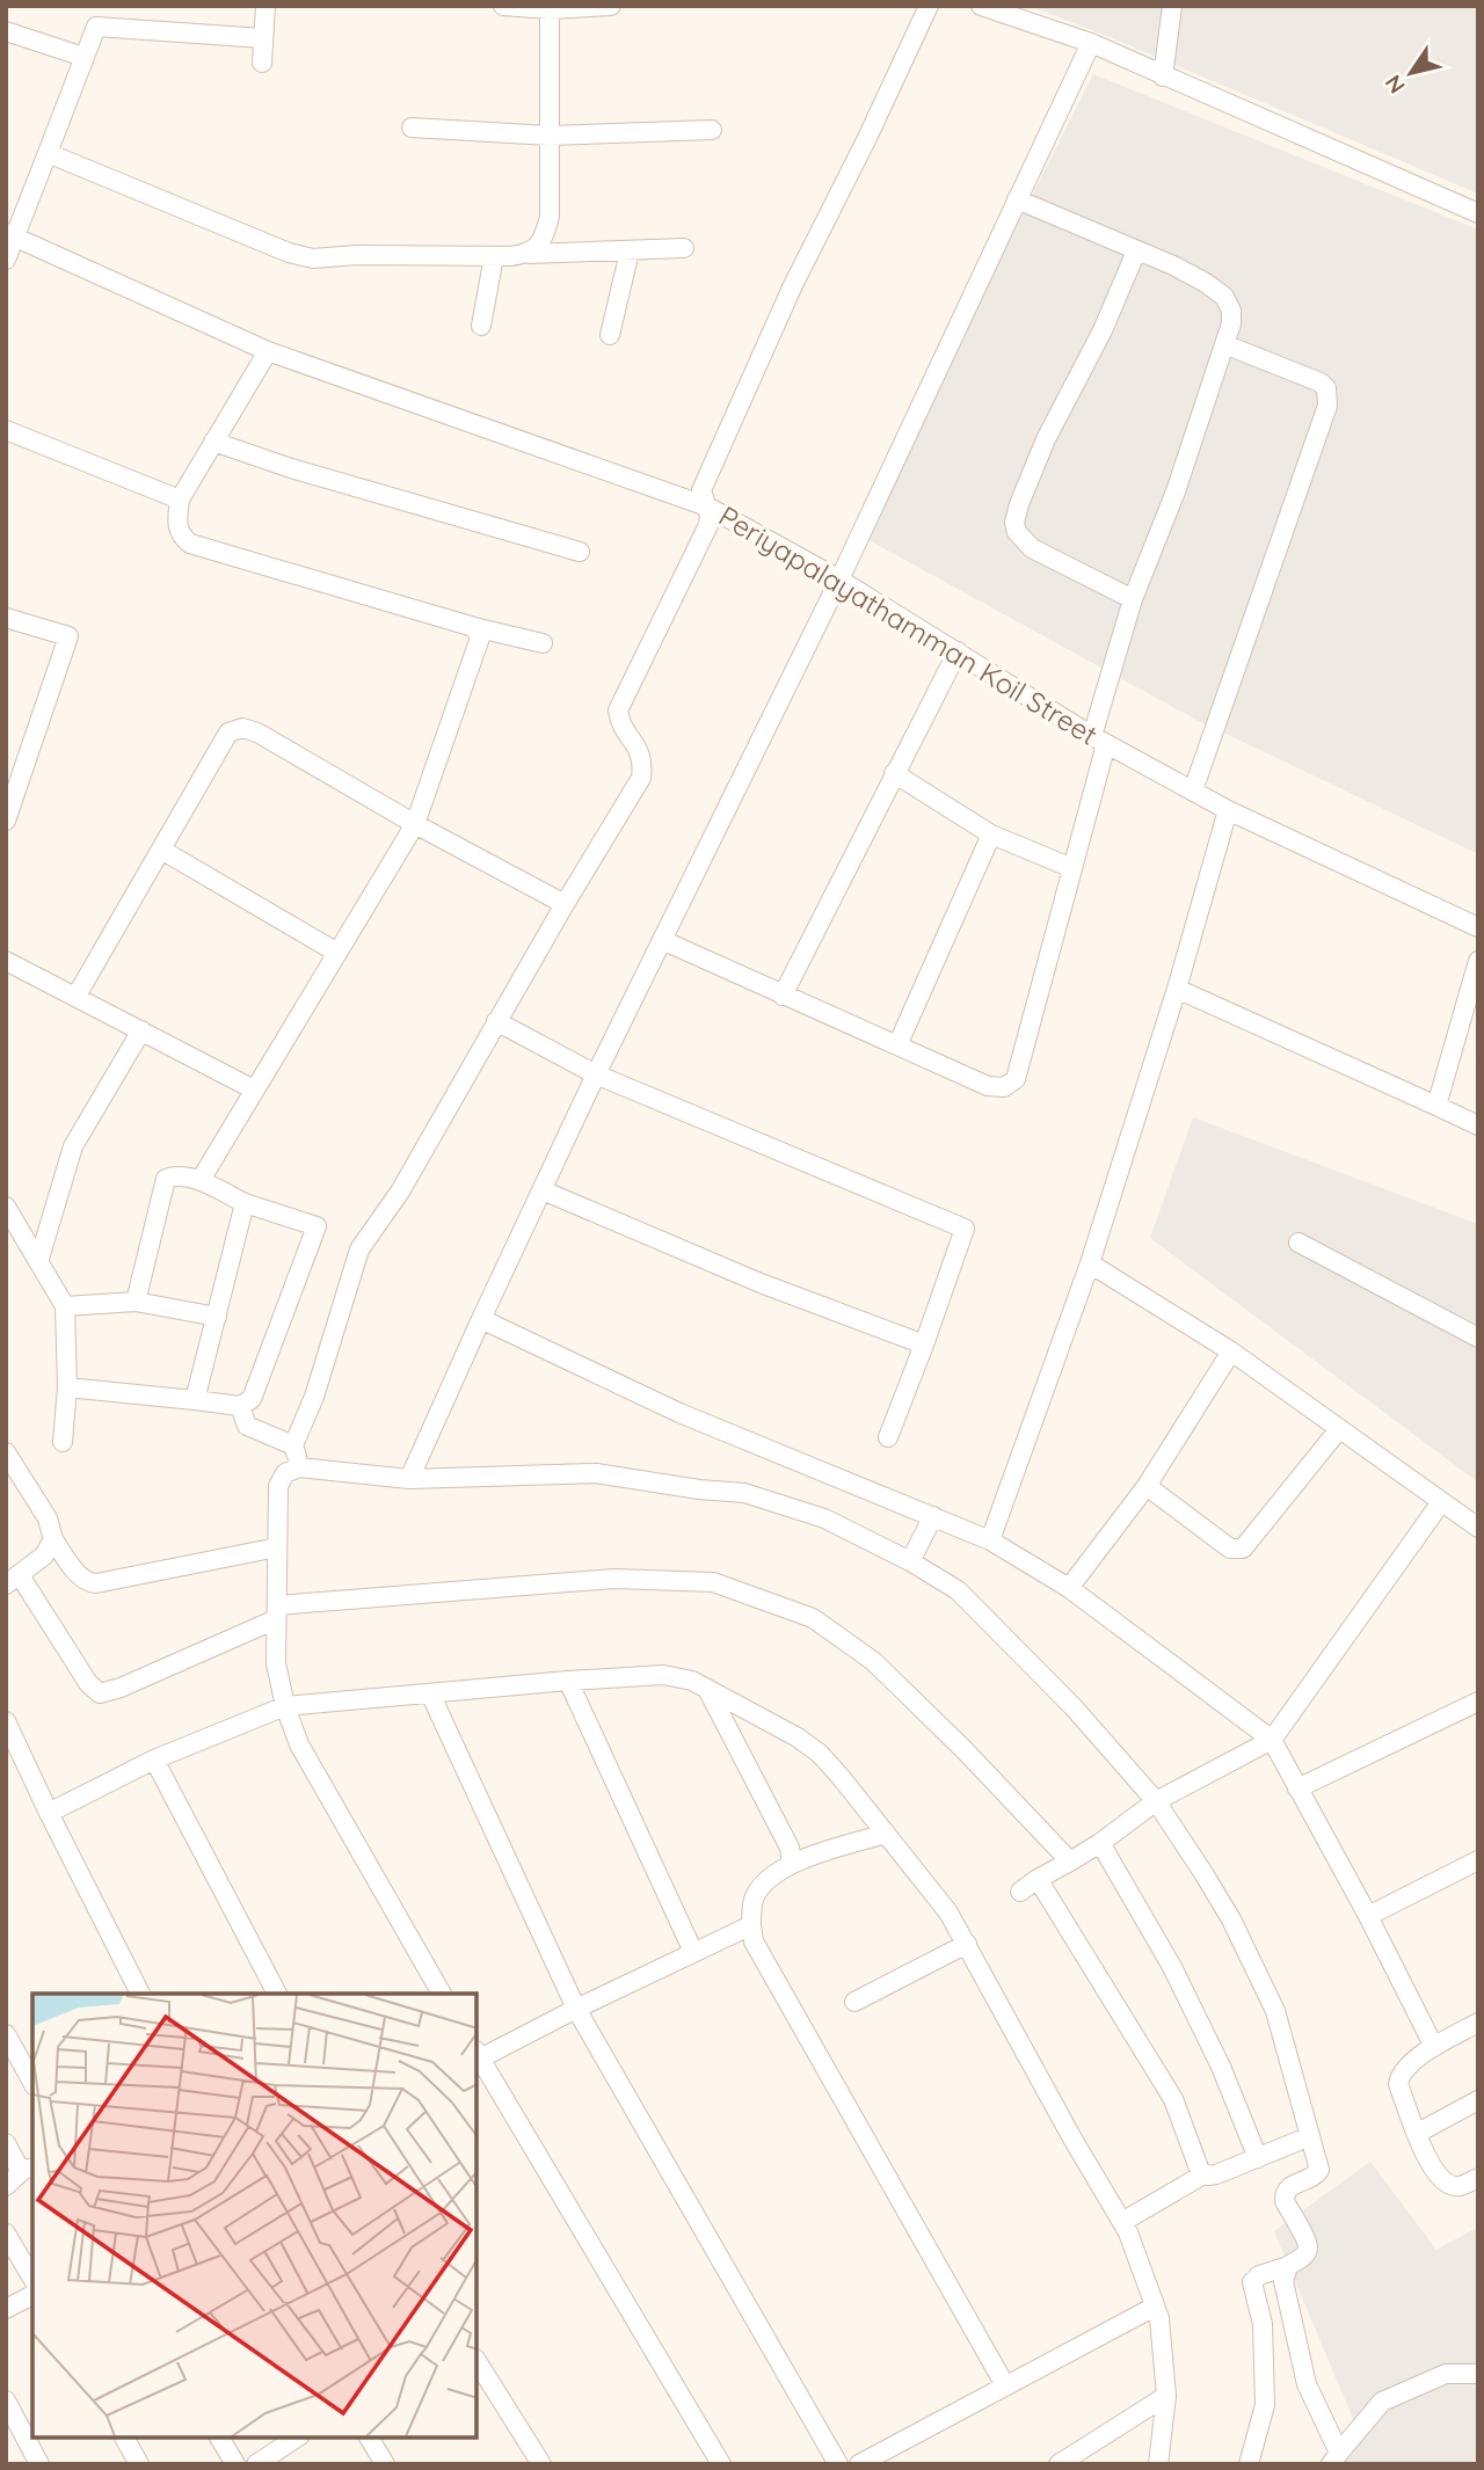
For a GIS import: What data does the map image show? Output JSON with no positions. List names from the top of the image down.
{
  "streets": {
    "street": ["Periyapalayathamman Koil Street"]
  },
  "north": "bottom left"
}
